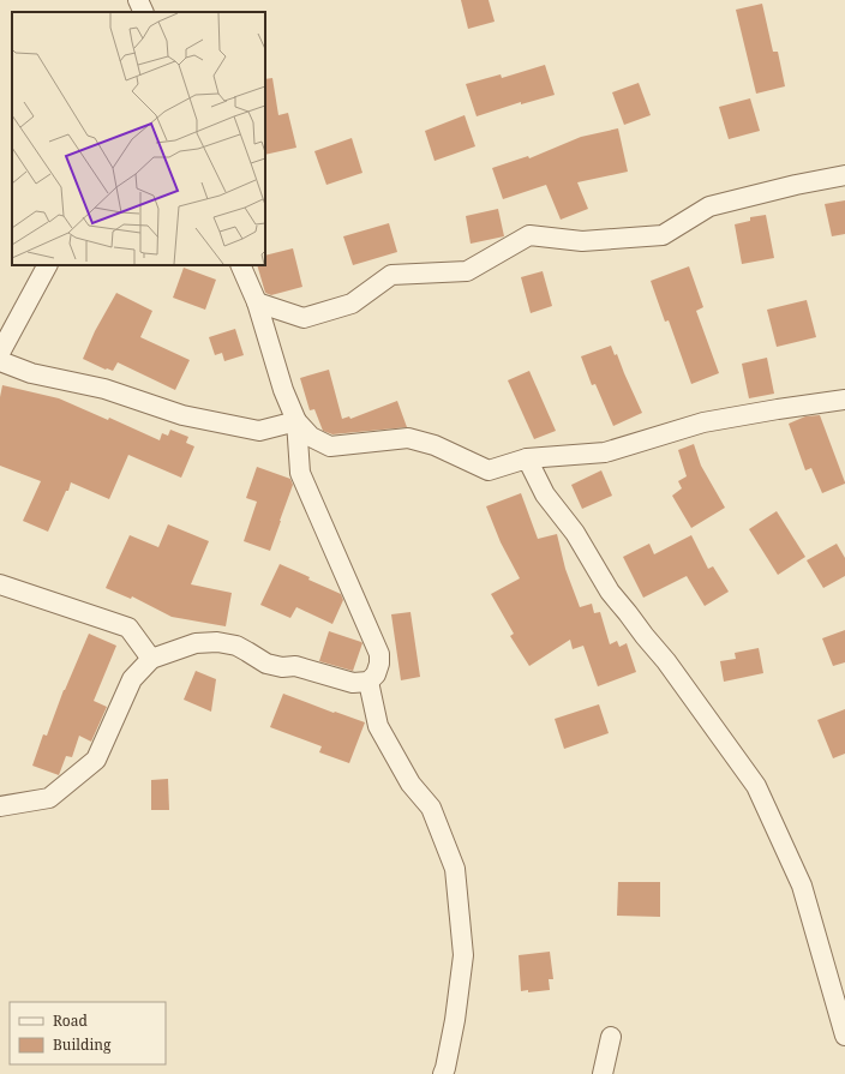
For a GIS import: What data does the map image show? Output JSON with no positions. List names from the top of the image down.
{
  "legend": ["Road", "Building"]
}
